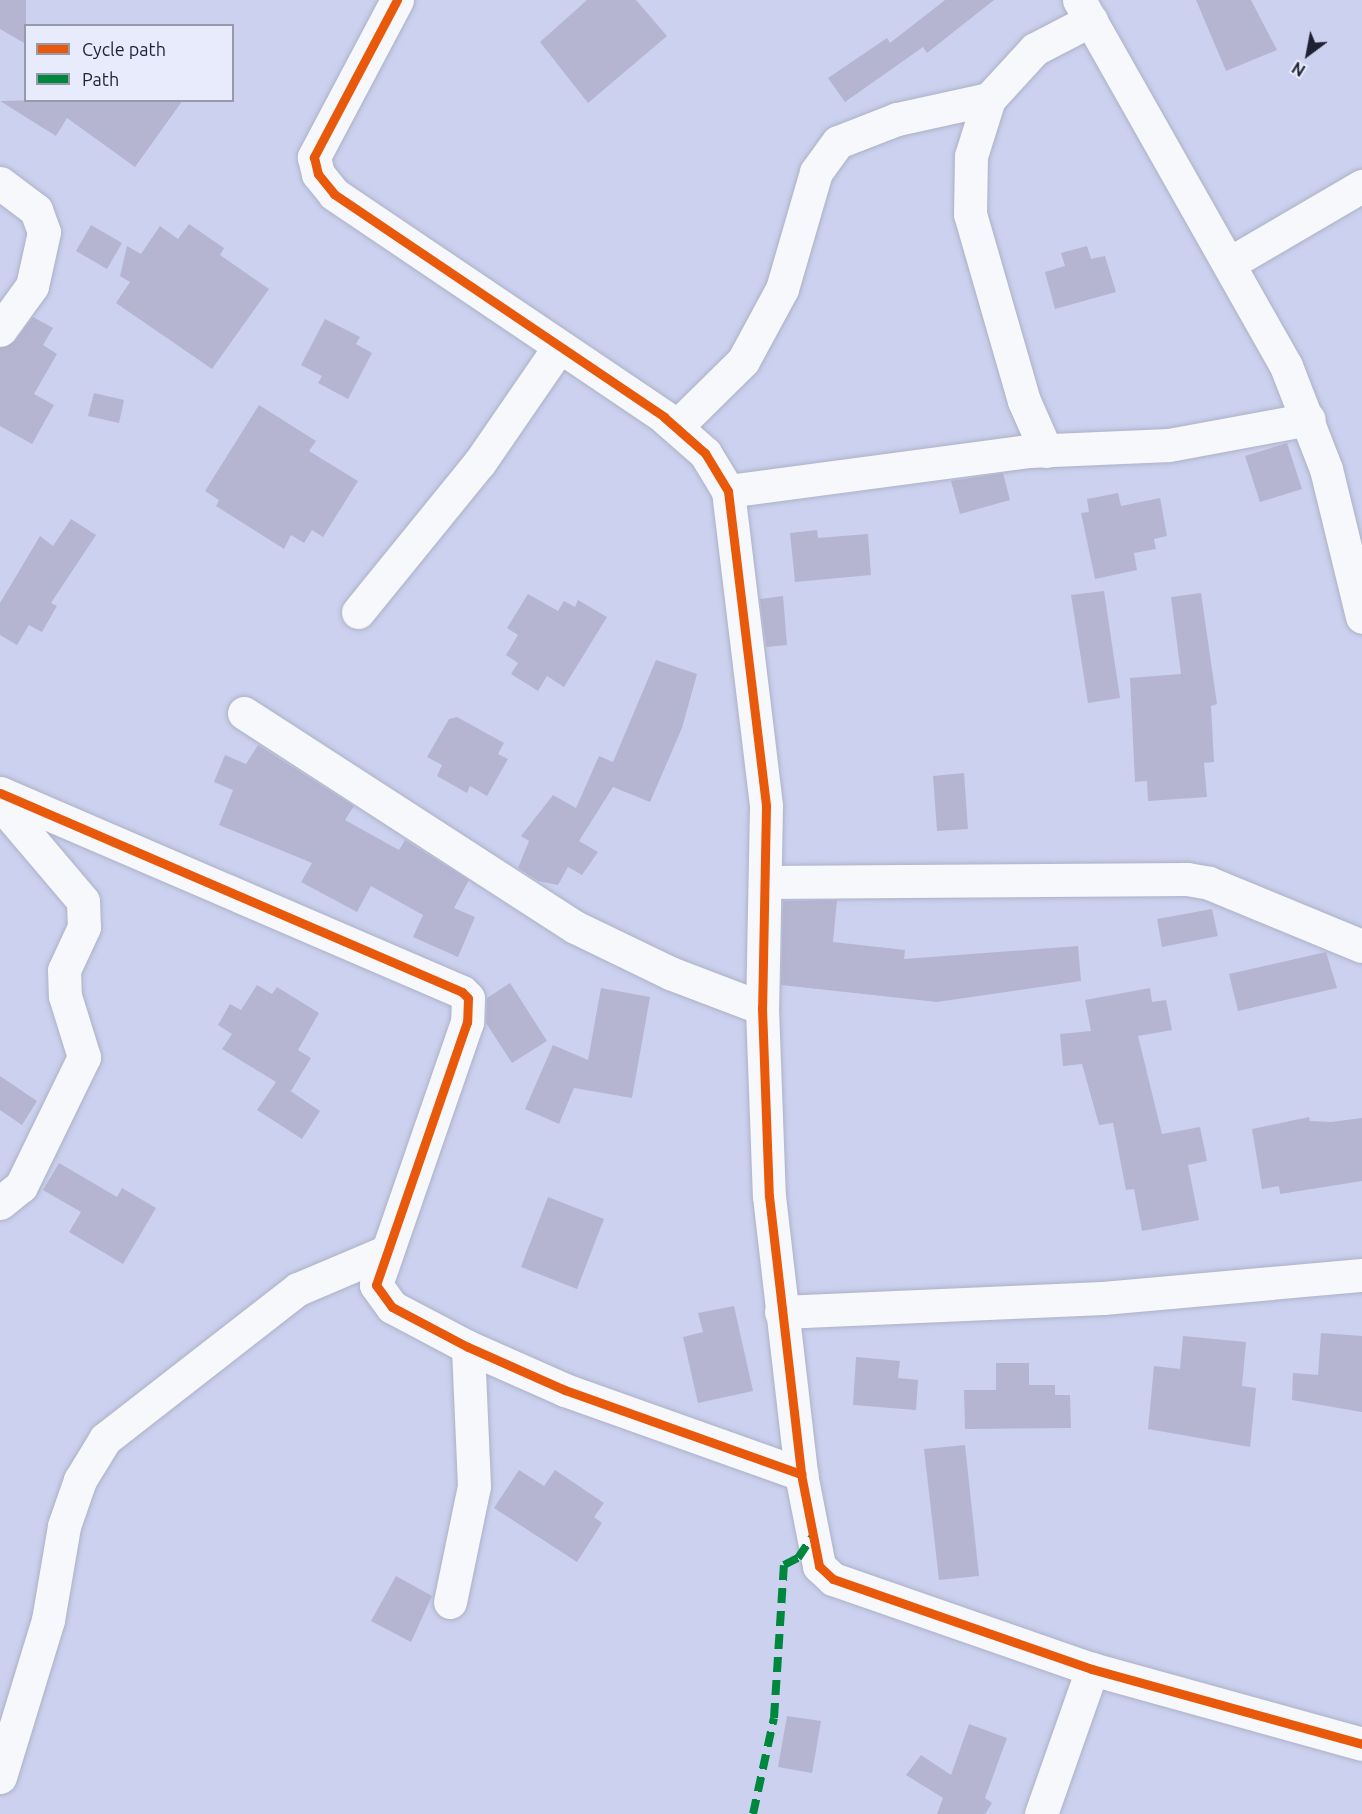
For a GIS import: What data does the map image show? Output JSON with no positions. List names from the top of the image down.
{
  "legend": ["Cycle path", "Path"],
  "north": "bottom left"
}
